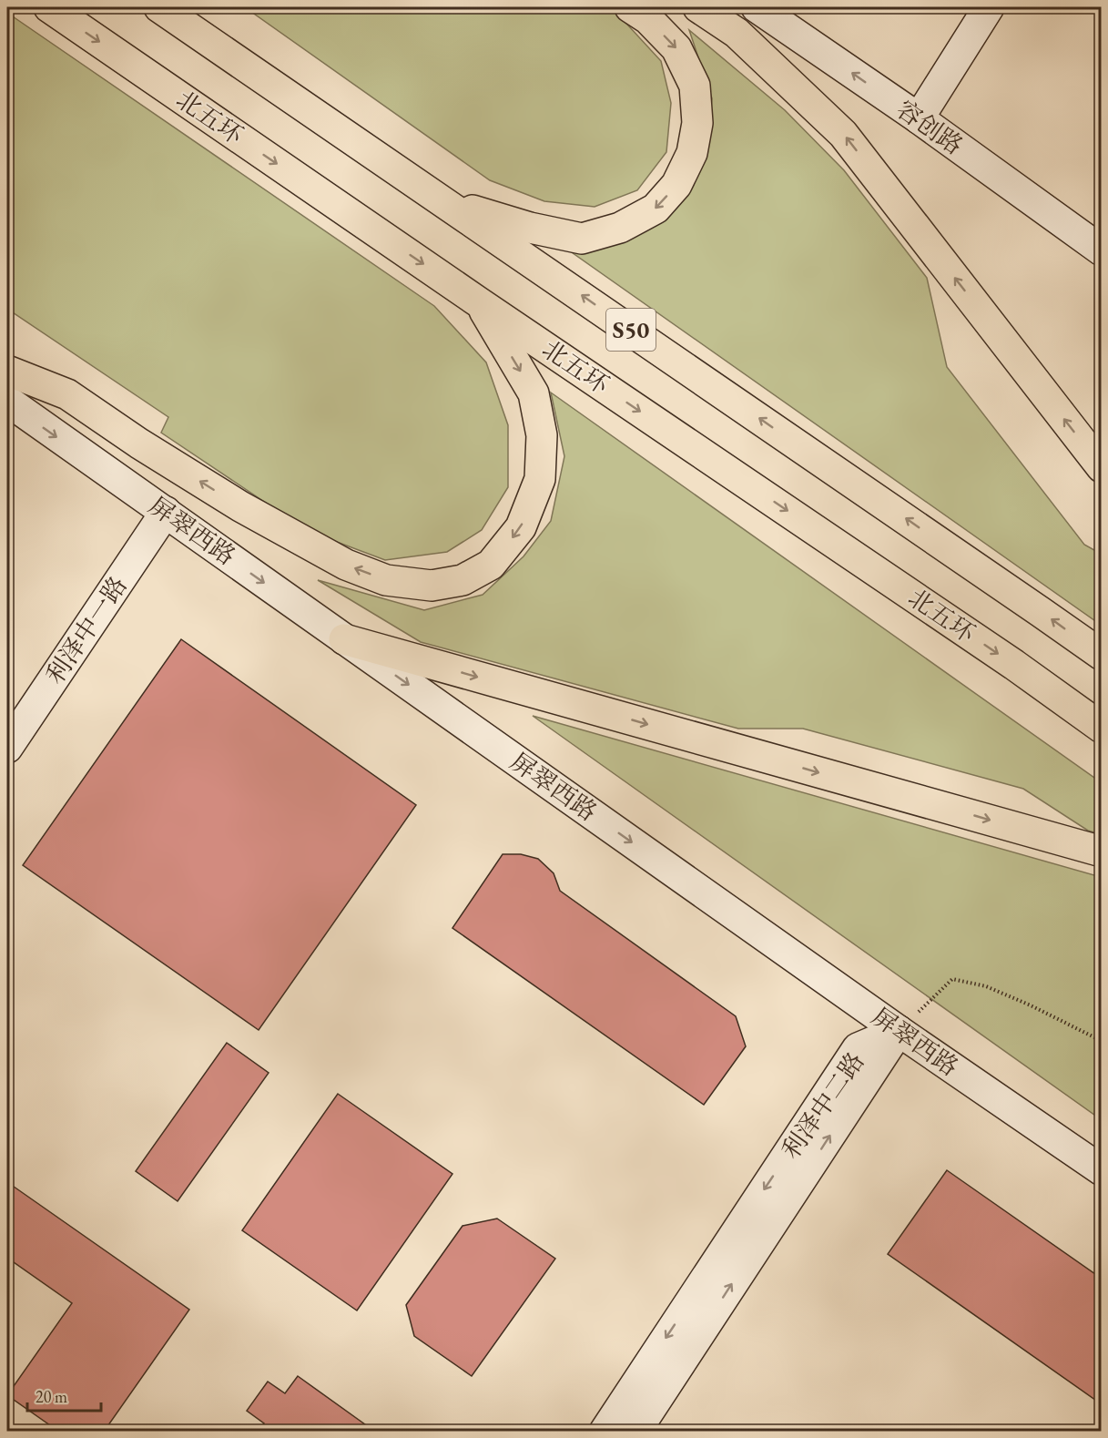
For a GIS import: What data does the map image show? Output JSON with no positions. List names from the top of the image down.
{
  "streets": {
    "highway": ["北五环", "S50"],
    "street": [
      "容创路",
      "屏翠西路",
      "利泽中一路",
      "利泽中二路"
    ]
  },
  "crossings": [
    ["屏翠西路", "利泽中一路"],
    ["屏翠西路", "利泽中二路"]
  ],
  "one_way": ["容创路", "屏翠西路"],
  "scale_bar": "20 m"
}
